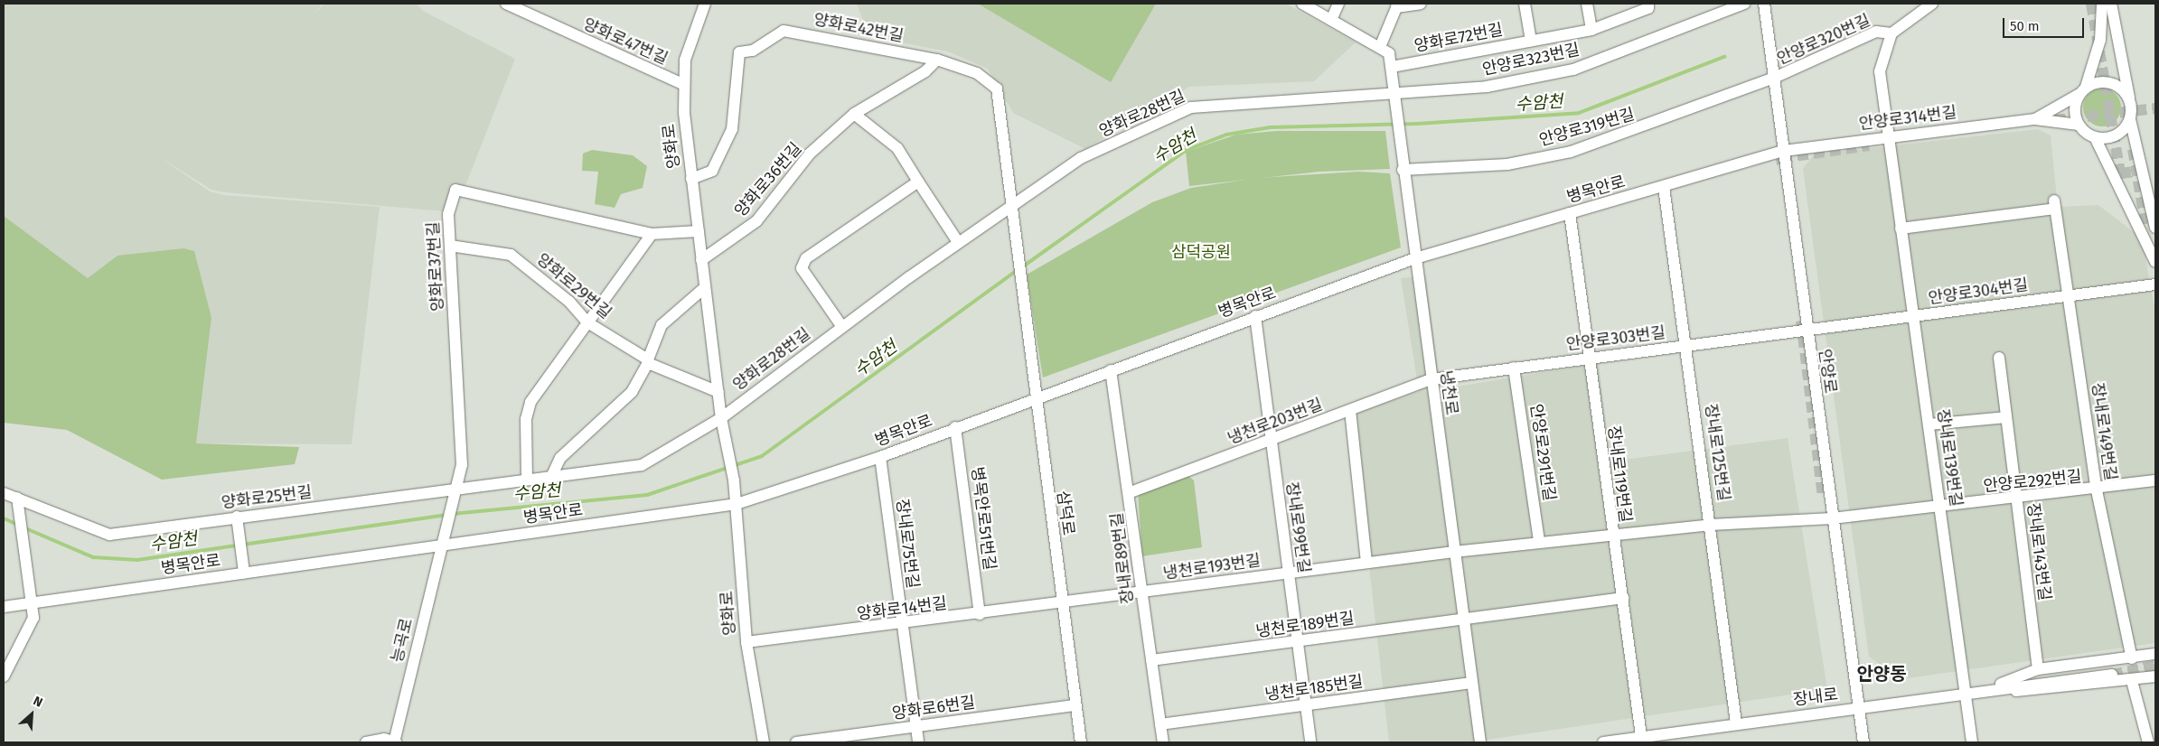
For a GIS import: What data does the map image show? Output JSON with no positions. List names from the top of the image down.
{
  "streets": {
    "street": [
      "양화로42번길",
      "양화로72번길",
      "안양로320번길",
      "양화로47번길",
      "안양로323번길",
      "양화로28번길",
      "안양로314번길",
      "안양로319번길",
      "양화로",
      "양화로36번길",
      "병목안로",
      "양화로37번길",
      "양화로29번길",
      "안양로304번길",
      "안양로303번길",
      "안양로",
      "냉천로",
      "냉천로203번길",
      "장내로149번길",
      "안양로291번길",
      "장내로125번길",
      "장내로139번길",
      "장내로119번길",
      "안양로292번길",
      "양화로25번길",
      "삼덕로",
      "병목안로51번길",
      "장내로99번길",
      "장내로75번길",
      "장내로143번길",
      "장내로89번길",
      "냉천로193번길",
      "양화로14번길",
      "냉천로189번길",
      "능곡로",
      "냉천로185번길",
      "장내로",
      "양화로6번길"
    ]
  },
  "crossings": [
    ["양화로42번길", "양화로28번길"],
    ["양화로42번길", "양화로"],
    ["양화로42번길", "양화로36번길"],
    ["양화로42번길", "삼덕로"],
    ["안양로320번길", "안양로319번길"],
    ["안양로320번길", "안양로"],
    ["안양로320번길", "장내로139번길"],
    ["양화로47번길", "양화로"],
    ["안양로323번길", "양화로28번길"],
    ["양화로28번길", "양화로"],
    ["양화로28번길", "양화로25번길"],
    ["양화로28번길", "삼덕로"],
    ["안양로314번길", "병목안로"],
    ["안양로314번길", "안양로"],
    ["안양로314번길", "장내로139번길"],
    ["안양로319번길", "안양로"],
    ["안양로319번길", "냉천로"],
    ["양화로", "양화로36번길"],
    ["양화로", "병목안로"],
    ["양화로", "양화로37번길"],
    ["양화로", "양화로29번길"],
    ["양화로", "양화로25번길"],
    ["양화로", "양화로14번길"],
    ["병목안로", "안양로"],
    ["병목안로", "냉천로"],
    ["병목안로", "장내로125번길"],
    ["병목안로", "장내로119번길"],
    ["병목안로", "삼덕로"],
    ["병목안로", "병목안로51번길"],
    ["병목안로", "장내로99번길"],
    ["병목안로", "장내로75번길"],
    ["병목안로", "장내로89번길"],
    ["병목안로", "능곡로"],
    ["양화로37번길", "양화로29번길"],
    ["양화로37번길", "양화로25번길"],
    ["양화로37번길", "능곡로"],
    ["안양로304번길", "안양로303번길"],
    ["안양로304번길", "안양로"],
    ["안양로304번길", "장내로149번길"],
    ["안양로304번길", "장내로139번길"],
    ["안양로303번길", "안양로"],
    ["안양로303번길", "냉천로"],
    ["안양로303번길", "냉천로203번길"],
    ["안양로303번길", "안양로291번길"],
    ["안양로303번길", "장내로125번길"],
    ["안양로303번길", "장내로119번길"],
    ["안양로", "안양로292번길"],
    ["안양로", "장내로"],
    ["냉천로", "냉천로203번길"],
    ["냉천로", "냉천로193번길"],
    ["냉천로", "냉천로189번길"],
    ["냉천로", "냉천로185번길"],
    ["냉천로203번길", "장내로99번길"],
    ["냉천로203번길", "장내로89번길"],
    ["장내로149번길", "장내로139번길"],
    ["장내로149번길", "안양로292번길"],
    ["장내로125번길", "장내로"],
    ["장내로139번길", "안양로292번길"],
    ["장내로139번길", "장내로"],
    ["장내로119번길", "장내로"],
    ["안양로292번길", "장내로143번길"],
    ["삼덕로", "냉천로193번길"],
    ["삼덕로", "양화로14번길"],
    ["삼덕로", "양화로6번길"],
    ["병목안로51번길", "양화로14번길"],
    ["장내로99번길", "냉천로193번길"],
    ["장내로99번길", "냉천로189번길"],
    ["장내로99번길", "냉천로185번길"],
    ["장내로75번길", "양화로14번길"],
    ["장내로75번길", "양화로6번길"],
    ["장내로89번길", "냉천로193번길"],
    ["장내로89번길", "냉천로189번길"],
    ["장내로89번길", "냉천로185번길"],
    ["냉천로193번길", "양화로14번길"]
  ],
  "districts": ["안양동"],
  "water": ["수암천"],
  "parks": ["삼덕공원"],
  "scale_bar": "50 m",
  "north": "top right"
}
